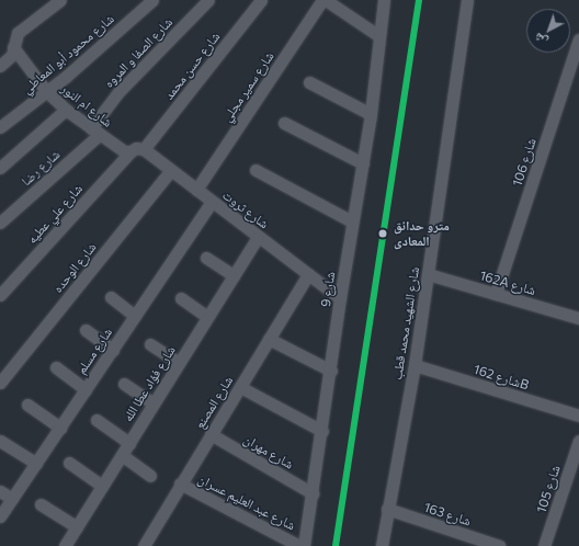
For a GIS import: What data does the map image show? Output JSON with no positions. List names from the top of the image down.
{
  "streets": {
    "street": [
      "شارع الصفا و المروه",
      "شارع محمود أبو المعاطي",
      "شارع حسن محمد",
      "شارع سمير مجلي",
      "شارع ام النور",
      "شارع 106",
      "شارع رضا",
      "شارع ثروت",
      "شارع علي عطيه",
      "شارع الوحده",
      "162A شارع",
      "شارع 9",
      "شارع الشهيد محمد قطب",
      "شارع مسلم",
      "شارع 162B",
      "شارع فؤاد عطا الله",
      "شارع المصنع",
      "شارع مهران",
      "شارع 105",
      "شارع عبد العليم عسران",
      "شارع 163"
    ]
  },
  "crossings": [
    ["شارع الصفا و المروه", "شارع ام النور"],
    ["شارع الصفا و المروه", "شارع رضا"],
    ["شارع محمود أبو المعاطي", "شارع ام النور"],
    ["شارع حسن محمد", "شارع ام النور"],
    ["شارع حسن محمد", "شارع ثروت"],
    ["شارع حسن محمد", "شارع علي عطيه"],
    ["شارع سمير مجلي", "شارع ثروت"],
    ["شارع ام النور", "شارع رضا"],
    ["شارع ام النور", "شارع ثروت"],
    ["شارع ام النور", "شارع علي عطيه"],
    ["شارع 106", "162A شارع"],
    ["شارع ثروت", "شارع علي عطيه"],
    ["شارع ثروت", "شارع الوحده"],
    ["شارع ثروت", "شارع 9"],
    ["شارع ثروت", "شارع مسلم"],
    ["شارع ثروت", "شارع فؤاد عطا الله"],
    ["شارع ثروت", "شارع المصنع"],
    ["162A شارع", "شارع الشهيد محمد قطب"],
    ["شارع 9", "شارع مهران"],
    ["شارع الشهيد محمد قطب", "شارع 162B"],
    ["شارع الشهيد محمد قطب", "شارع 163"],
    ["شارع المصنع", "شارع مهران"],
    ["شارع المصنع", "شارع عبد العليم عسران"]
  ],
  "places": ["مترو حدائق المعادى"],
  "north": "bottom left"
}
